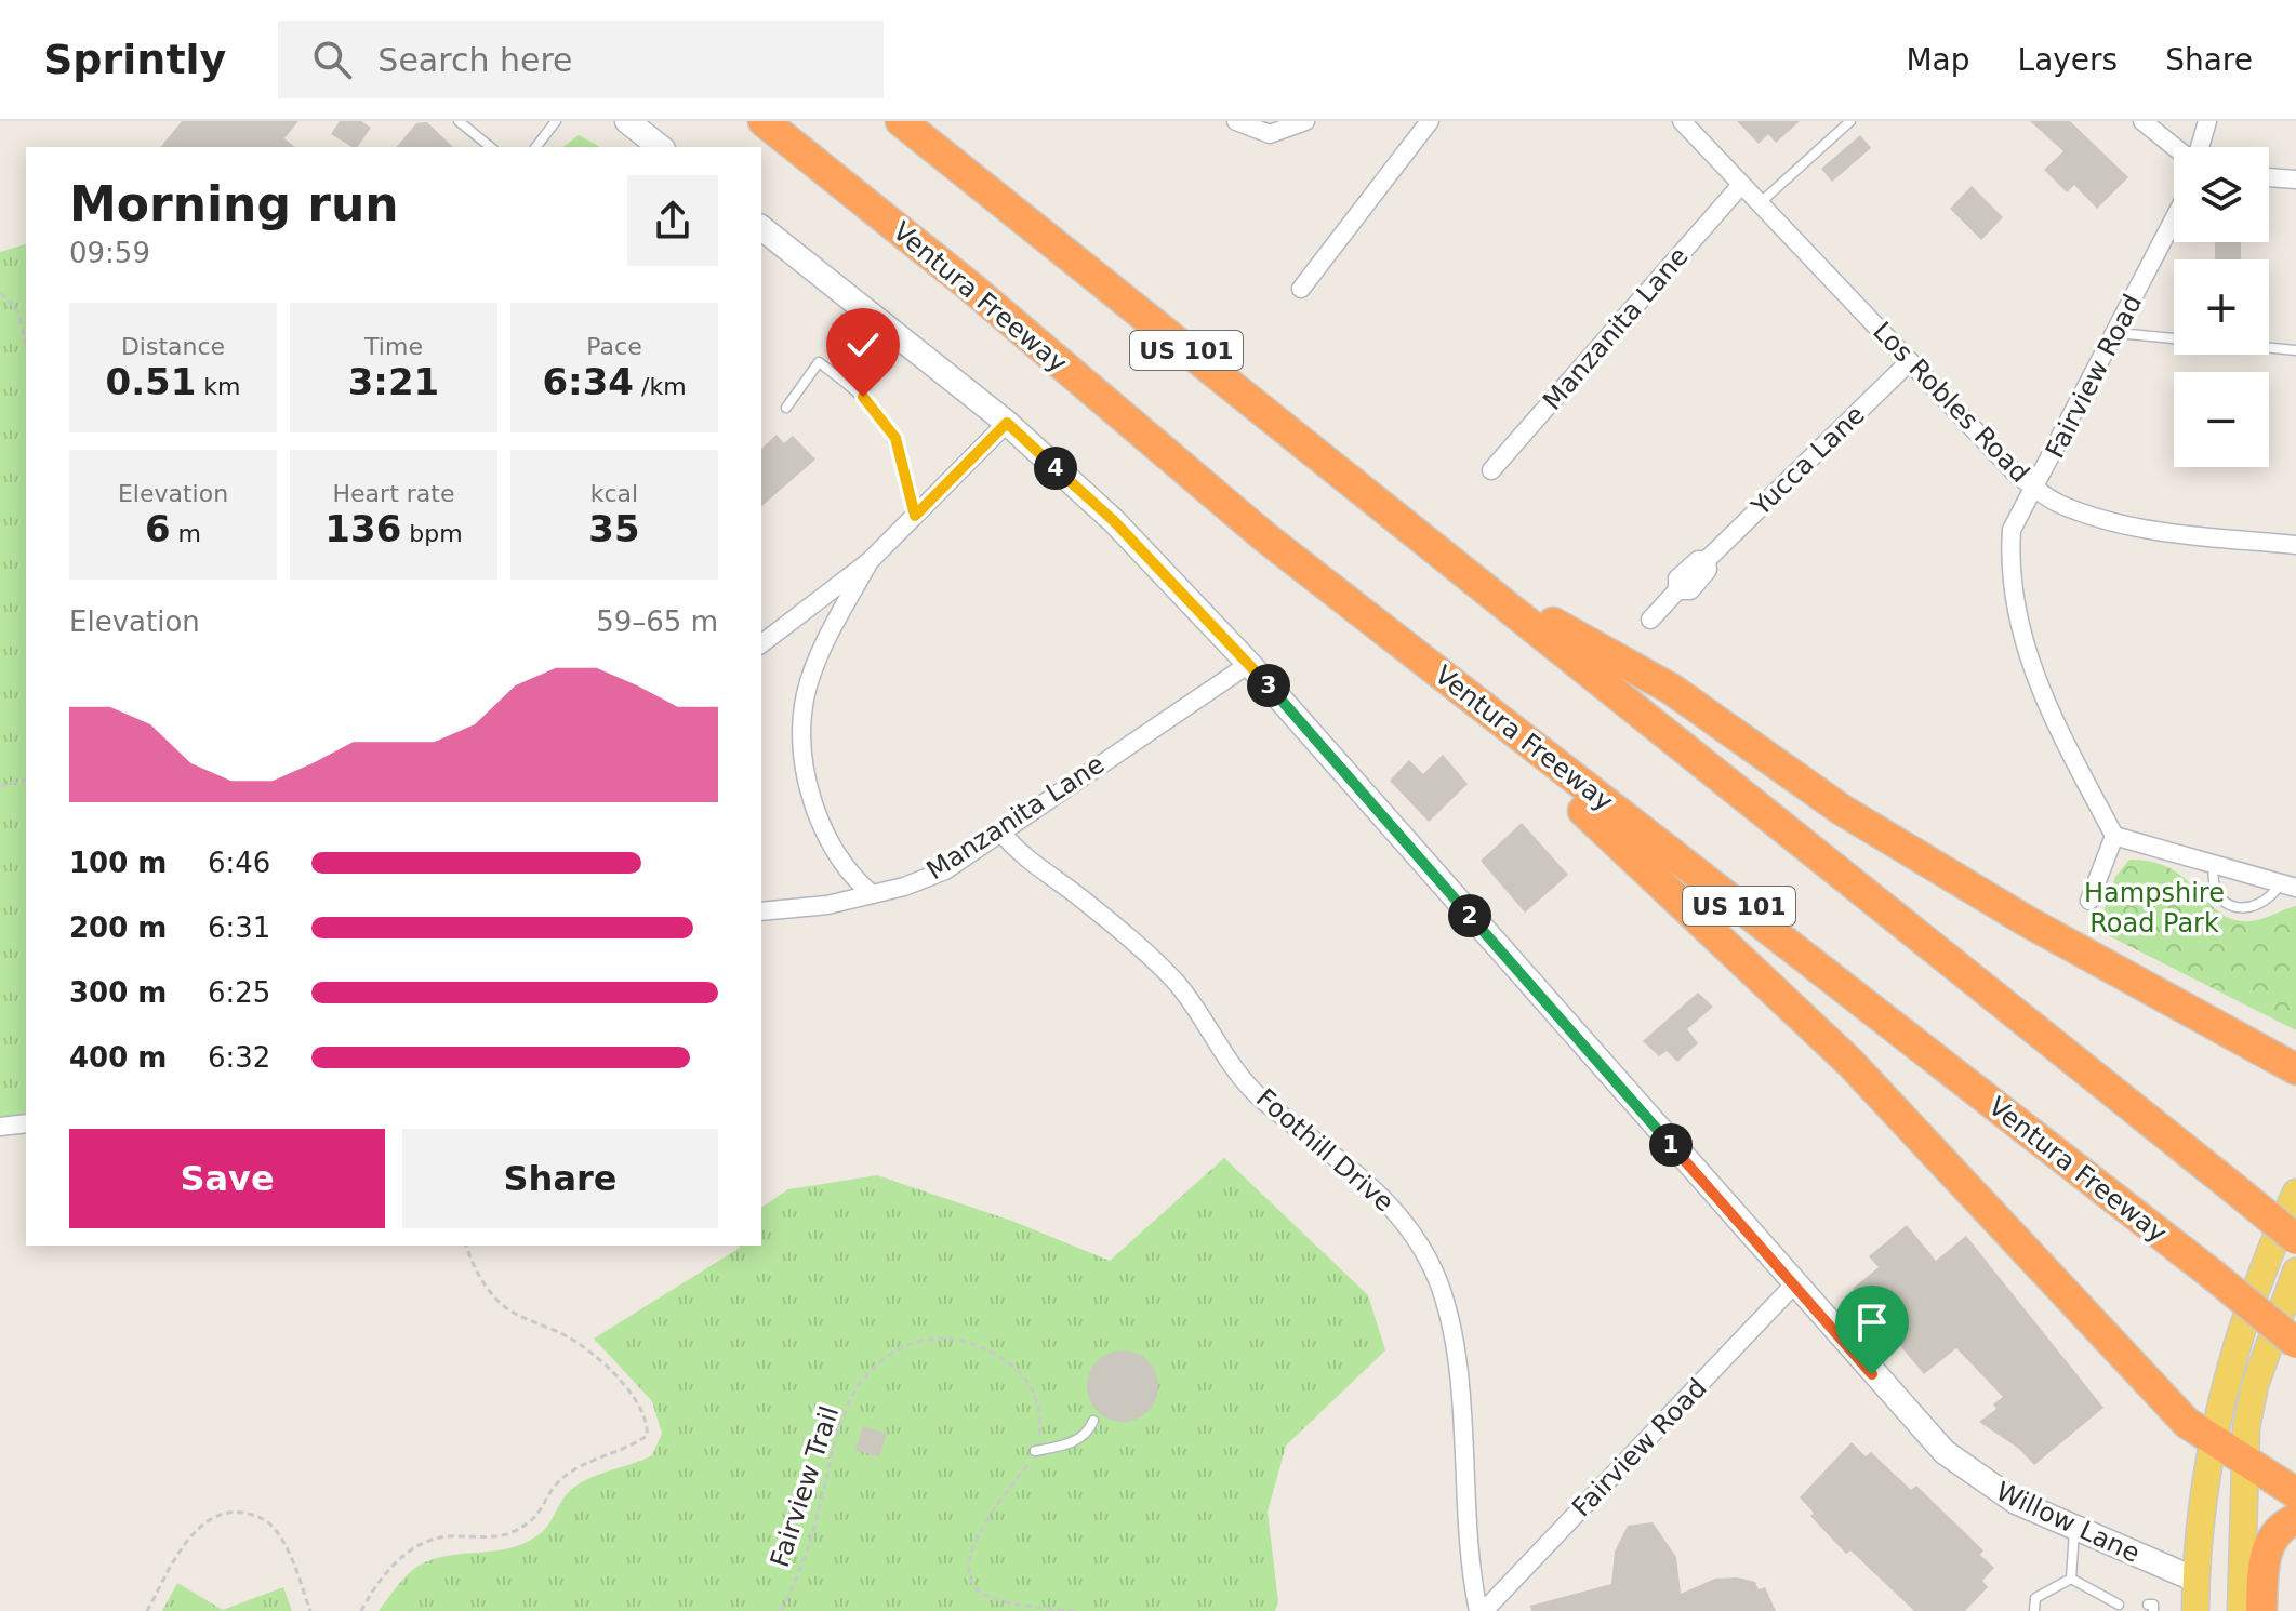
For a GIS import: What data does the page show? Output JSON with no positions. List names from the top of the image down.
{
  "streets": {
    "highway": ["Ventura Freeway", "US 101"],
    "street": [
      "Manzanita Lane",
      "Fairview Road",
      "Los Robles Road",
      "Yucca Lane",
      "Foothill Drive",
      "Willow Lane"
    ],
    "path": ["Fairview Trail"]
  },
  "crossings": [
    ["Manzanita Lane", "Los Robles Road"],
    ["Manzanita Lane", "Foothill Drive"],
    ["Manzanita Lane", "Willow Lane"],
    ["Fairview Road", "Los Robles Road"],
    ["Fairview Road", "Foothill Drive"],
    ["Fairview Road", "Willow Lane"],
    ["Los Robles Road", "Yucca Lane"]
  ],
  "parks": ["Hampshire Road Park"],
  "page": {
    "header": "Sprintly",
    "search": "Search here",
    "nav": ["Map", "Layers", "Share"],
    "map_buttons": ["+", "−"],
    "heading": ["Morning run", "09:59"],
    "stats": [
      ["Distance", "0.51 km"],
      ["Time", "3:21"],
      ["Pace", "6:34 /km"],
      ["Elevation", "6 m"],
      ["Heart rate", "136 bpm"],
      ["kcal", "35"]
    ],
    "pins": [
      "4",
      "3",
      "2",
      "1"
    ],
    "chart": ["Elevation", "59–65 m"],
    "list": [
      {
        "name": "100 m",
        "note": "6:46"
      },
      {
        "name": "200 m",
        "note": "6:31"
      },
      {
        "name": "300 m",
        "note": "6:25"
      },
      {
        "name": "400 m",
        "note": "6:32"
      }
    ],
    "buttons": ["Save", "Share"]
  }
}
